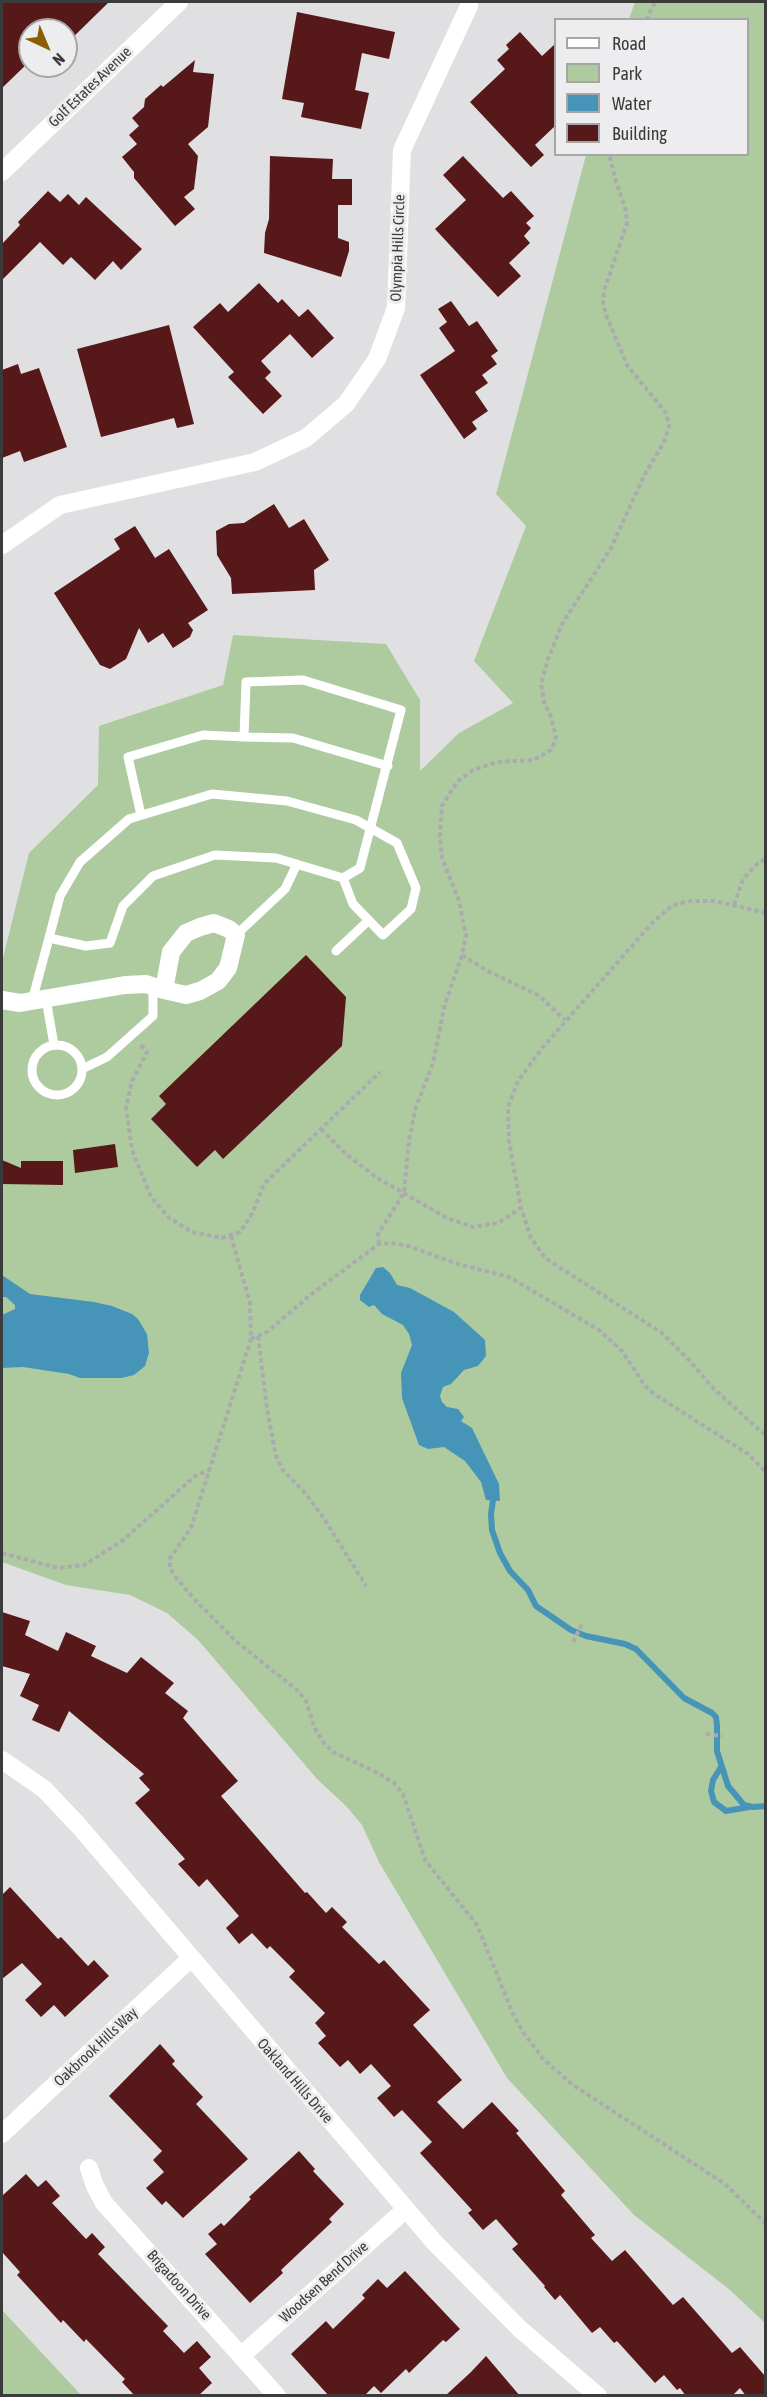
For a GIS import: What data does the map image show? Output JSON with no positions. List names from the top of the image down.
{
  "streets": {
    "street": [
      "Golf Estates Avenue",
      "Olympia Hills Circle",
      "Oakbrook Hills Way",
      "Oakland Hills Drive",
      "Woodsen Bend Drive",
      "Brigadoon Drive"
    ]
  },
  "crossings": [
    ["Oakbrook Hills Way", "Oakland Hills Drive"],
    ["Oakland Hills Drive", "Woodsen Bend Drive"],
    ["Woodsen Bend Drive", "Brigadoon Drive"]
  ],
  "legend": [
    "Road",
    "Park",
    "Water",
    "Building"
  ],
  "north": "bottom right"
}
